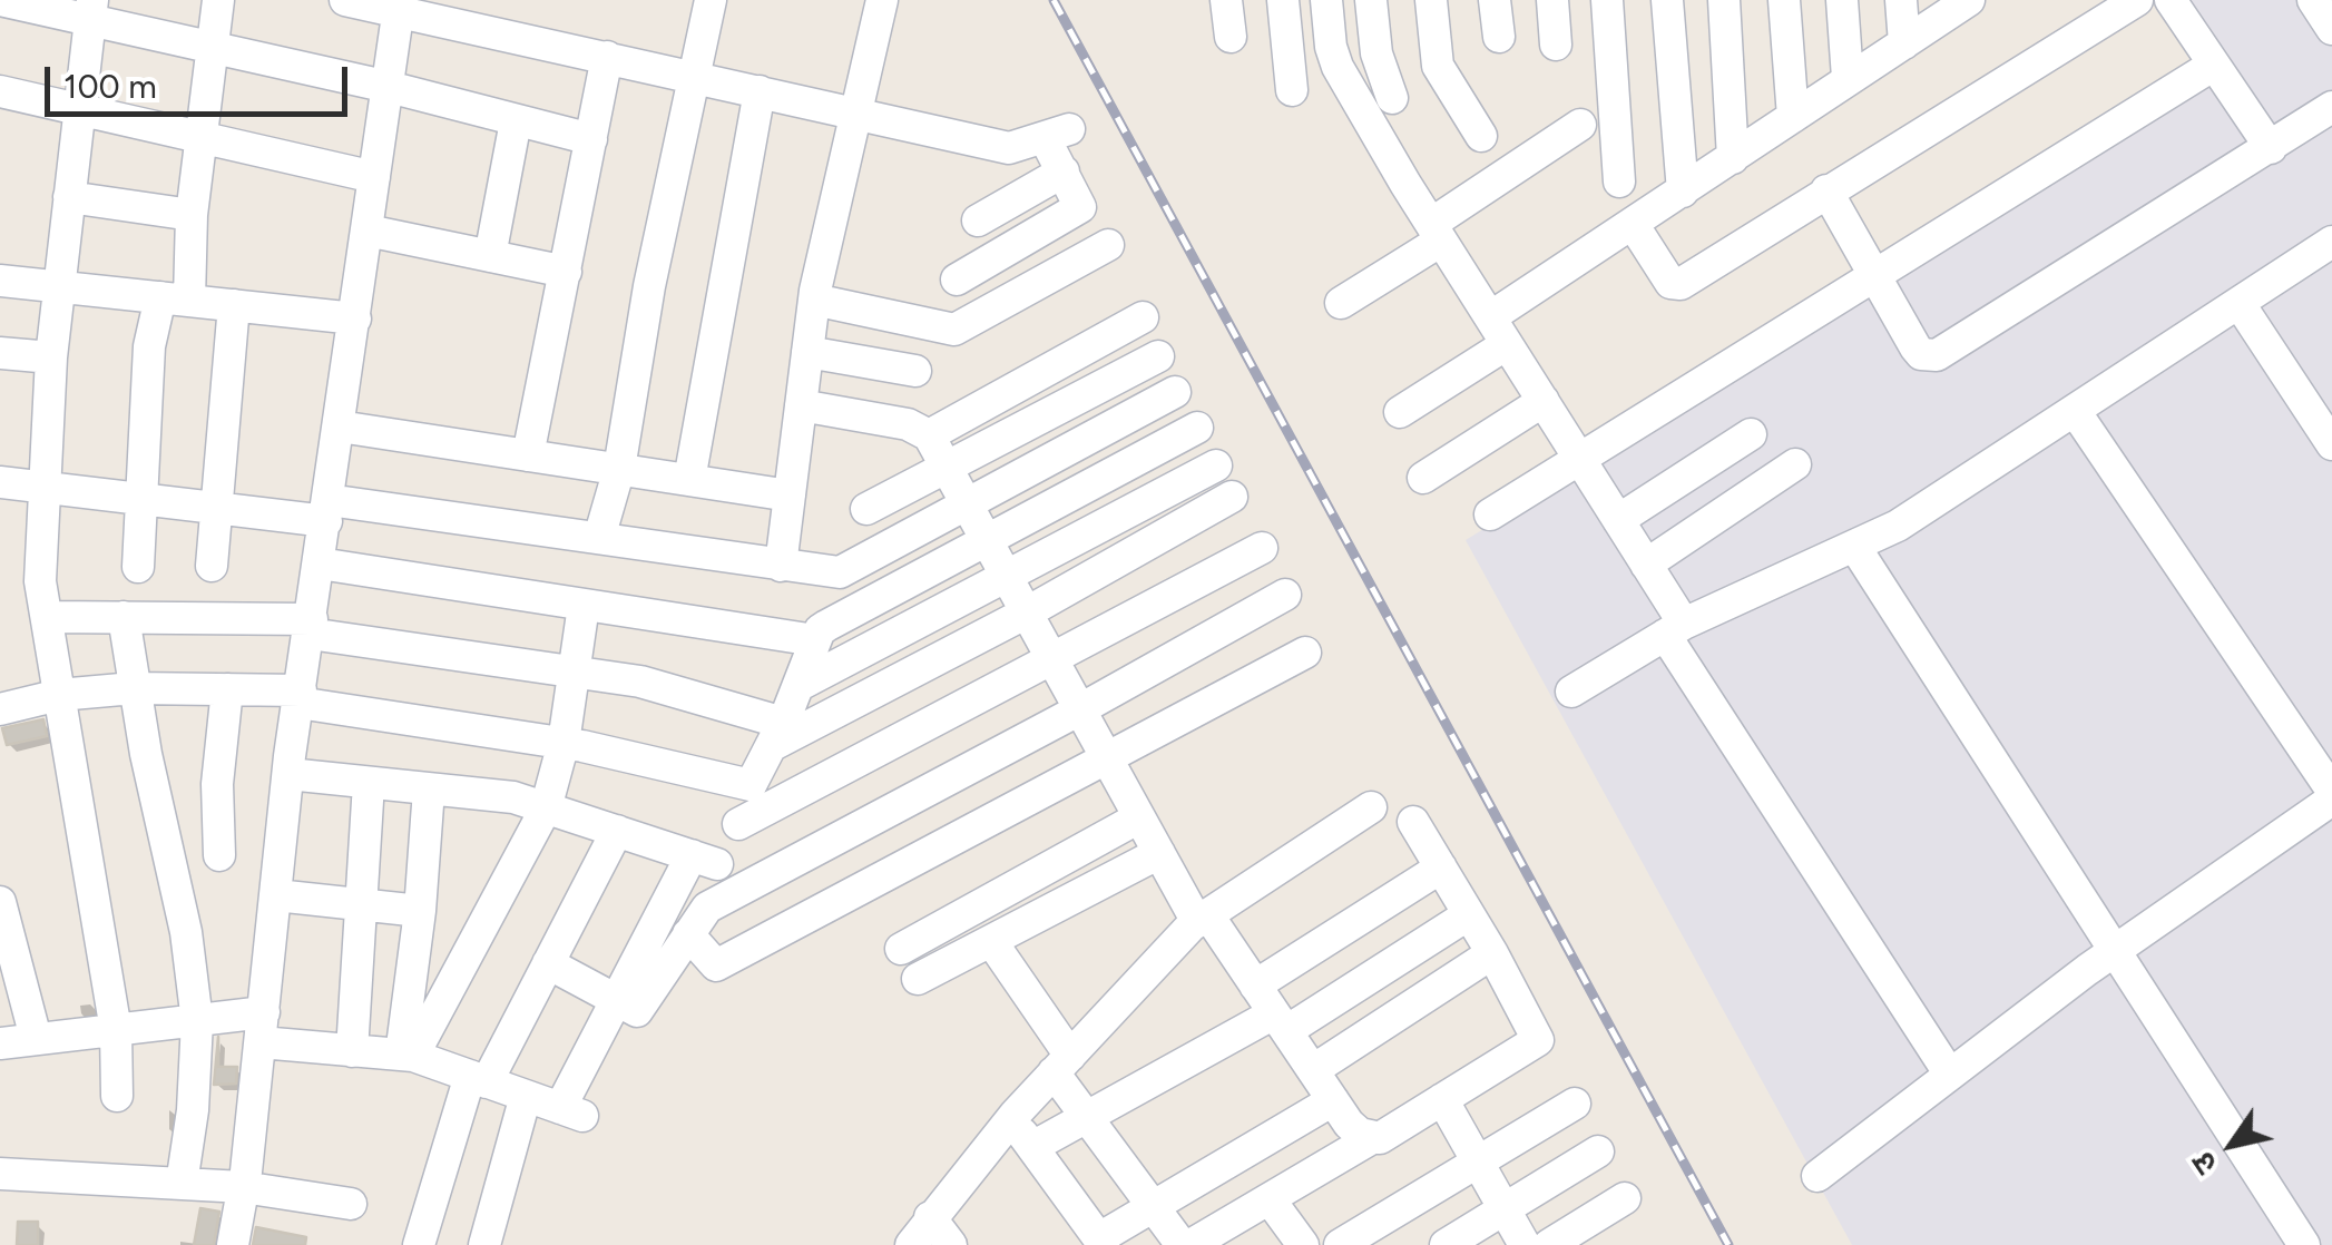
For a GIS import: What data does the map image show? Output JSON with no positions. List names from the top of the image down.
{
  "scale_bar": "100 m",
  "north": "bottom left"
}
